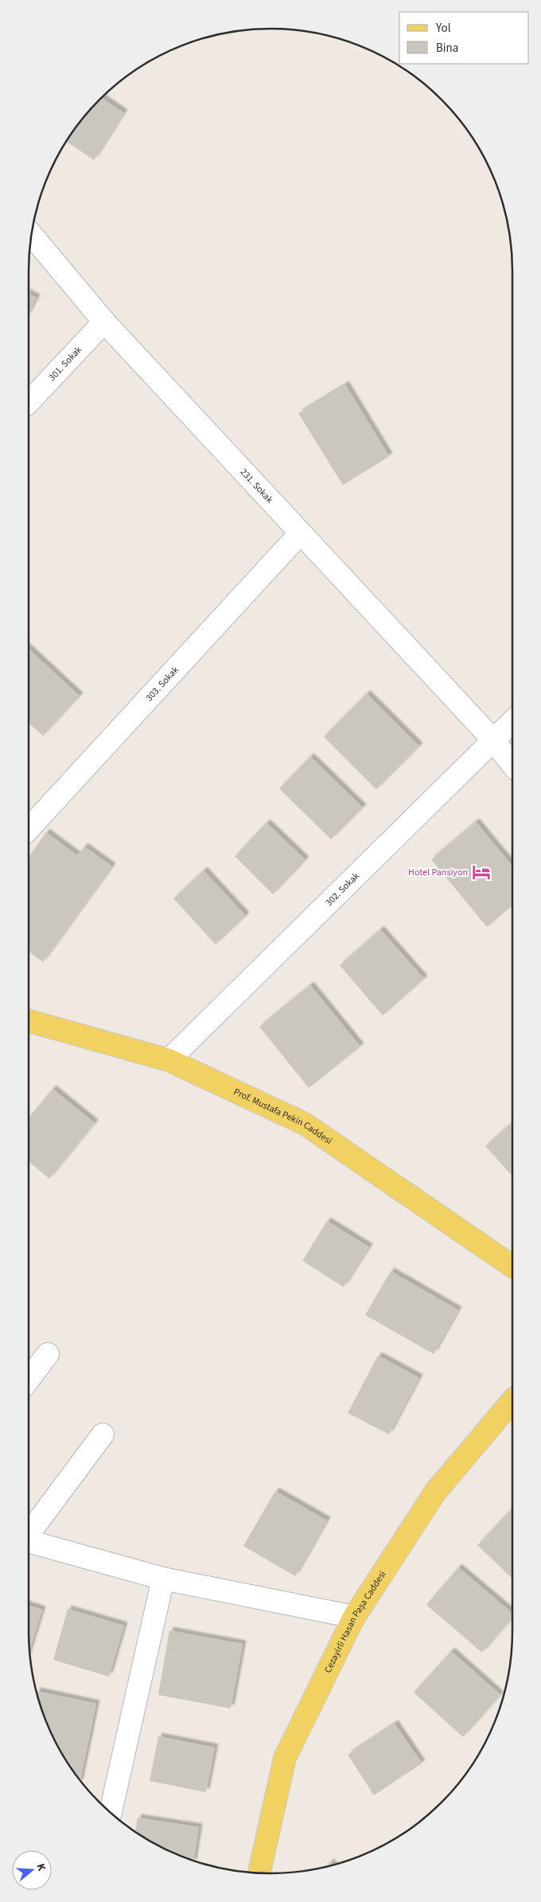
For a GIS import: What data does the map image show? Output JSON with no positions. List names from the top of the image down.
{
  "streets": {
    "main road": ["Prof. Mustafa Pekin Caddesi", "Cezayirli Hasan Paşa Caddesi"],
    "street": [
      "301. Sokak",
      "231. Sokak",
      "303. Sokak",
      "302. Sokak"
    ]
  },
  "crossings": [
    ["301. Sokak", "231. Sokak"],
    ["231. Sokak", "303. Sokak"],
    ["231. Sokak", "302. Sokak"],
    ["302. Sokak", "Prof. Mustafa Pekin Caddesi"]
  ],
  "places": {
    "hotel": ["Hotel Pansiyon"]
  },
  "legend": ["Yol", "Bina"],
  "north": "right"
}
